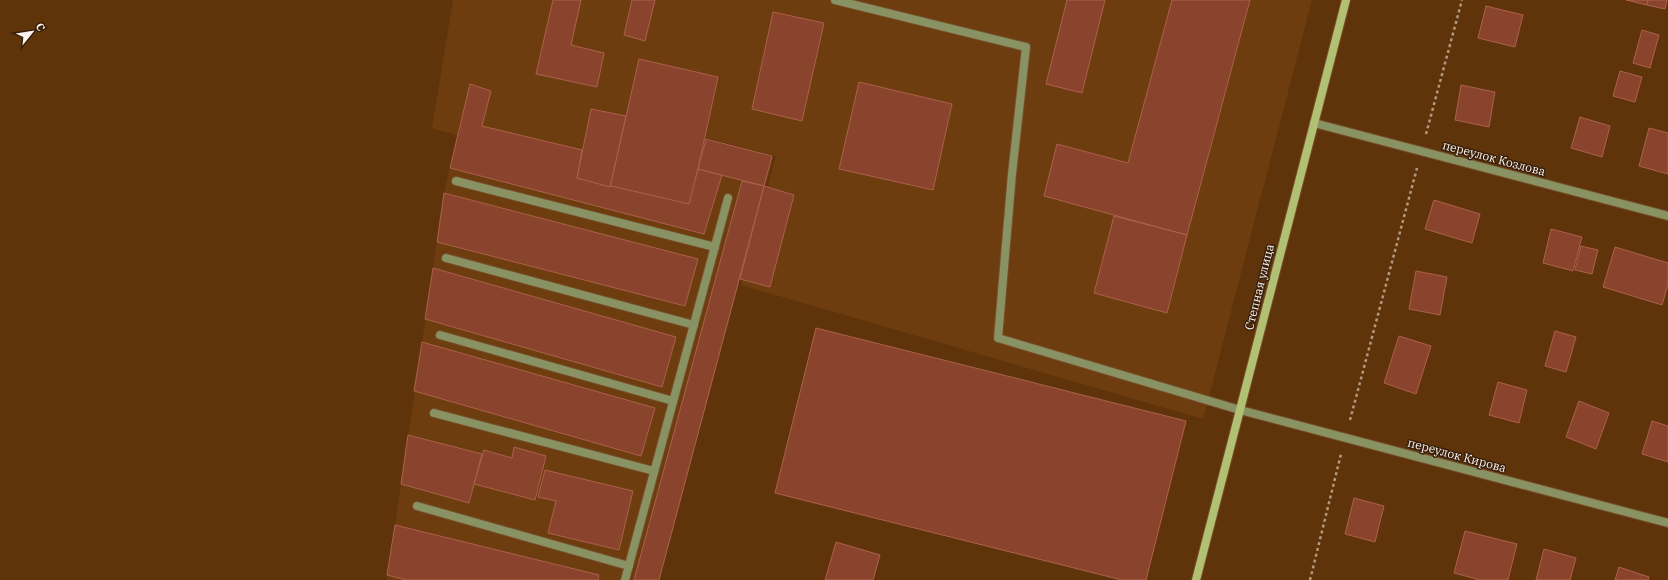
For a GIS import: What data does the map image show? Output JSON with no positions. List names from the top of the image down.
{
  "streets": {
    "main road": ["Степная улица"],
    "street": ["переулок Козлова", "переулок Кирова"]
  },
  "crossings": [
    ["переулок Козлова", "Степная улица"],
    ["Степная улица", "переулок Кирова"]
  ],
  "north": "top right"
}
